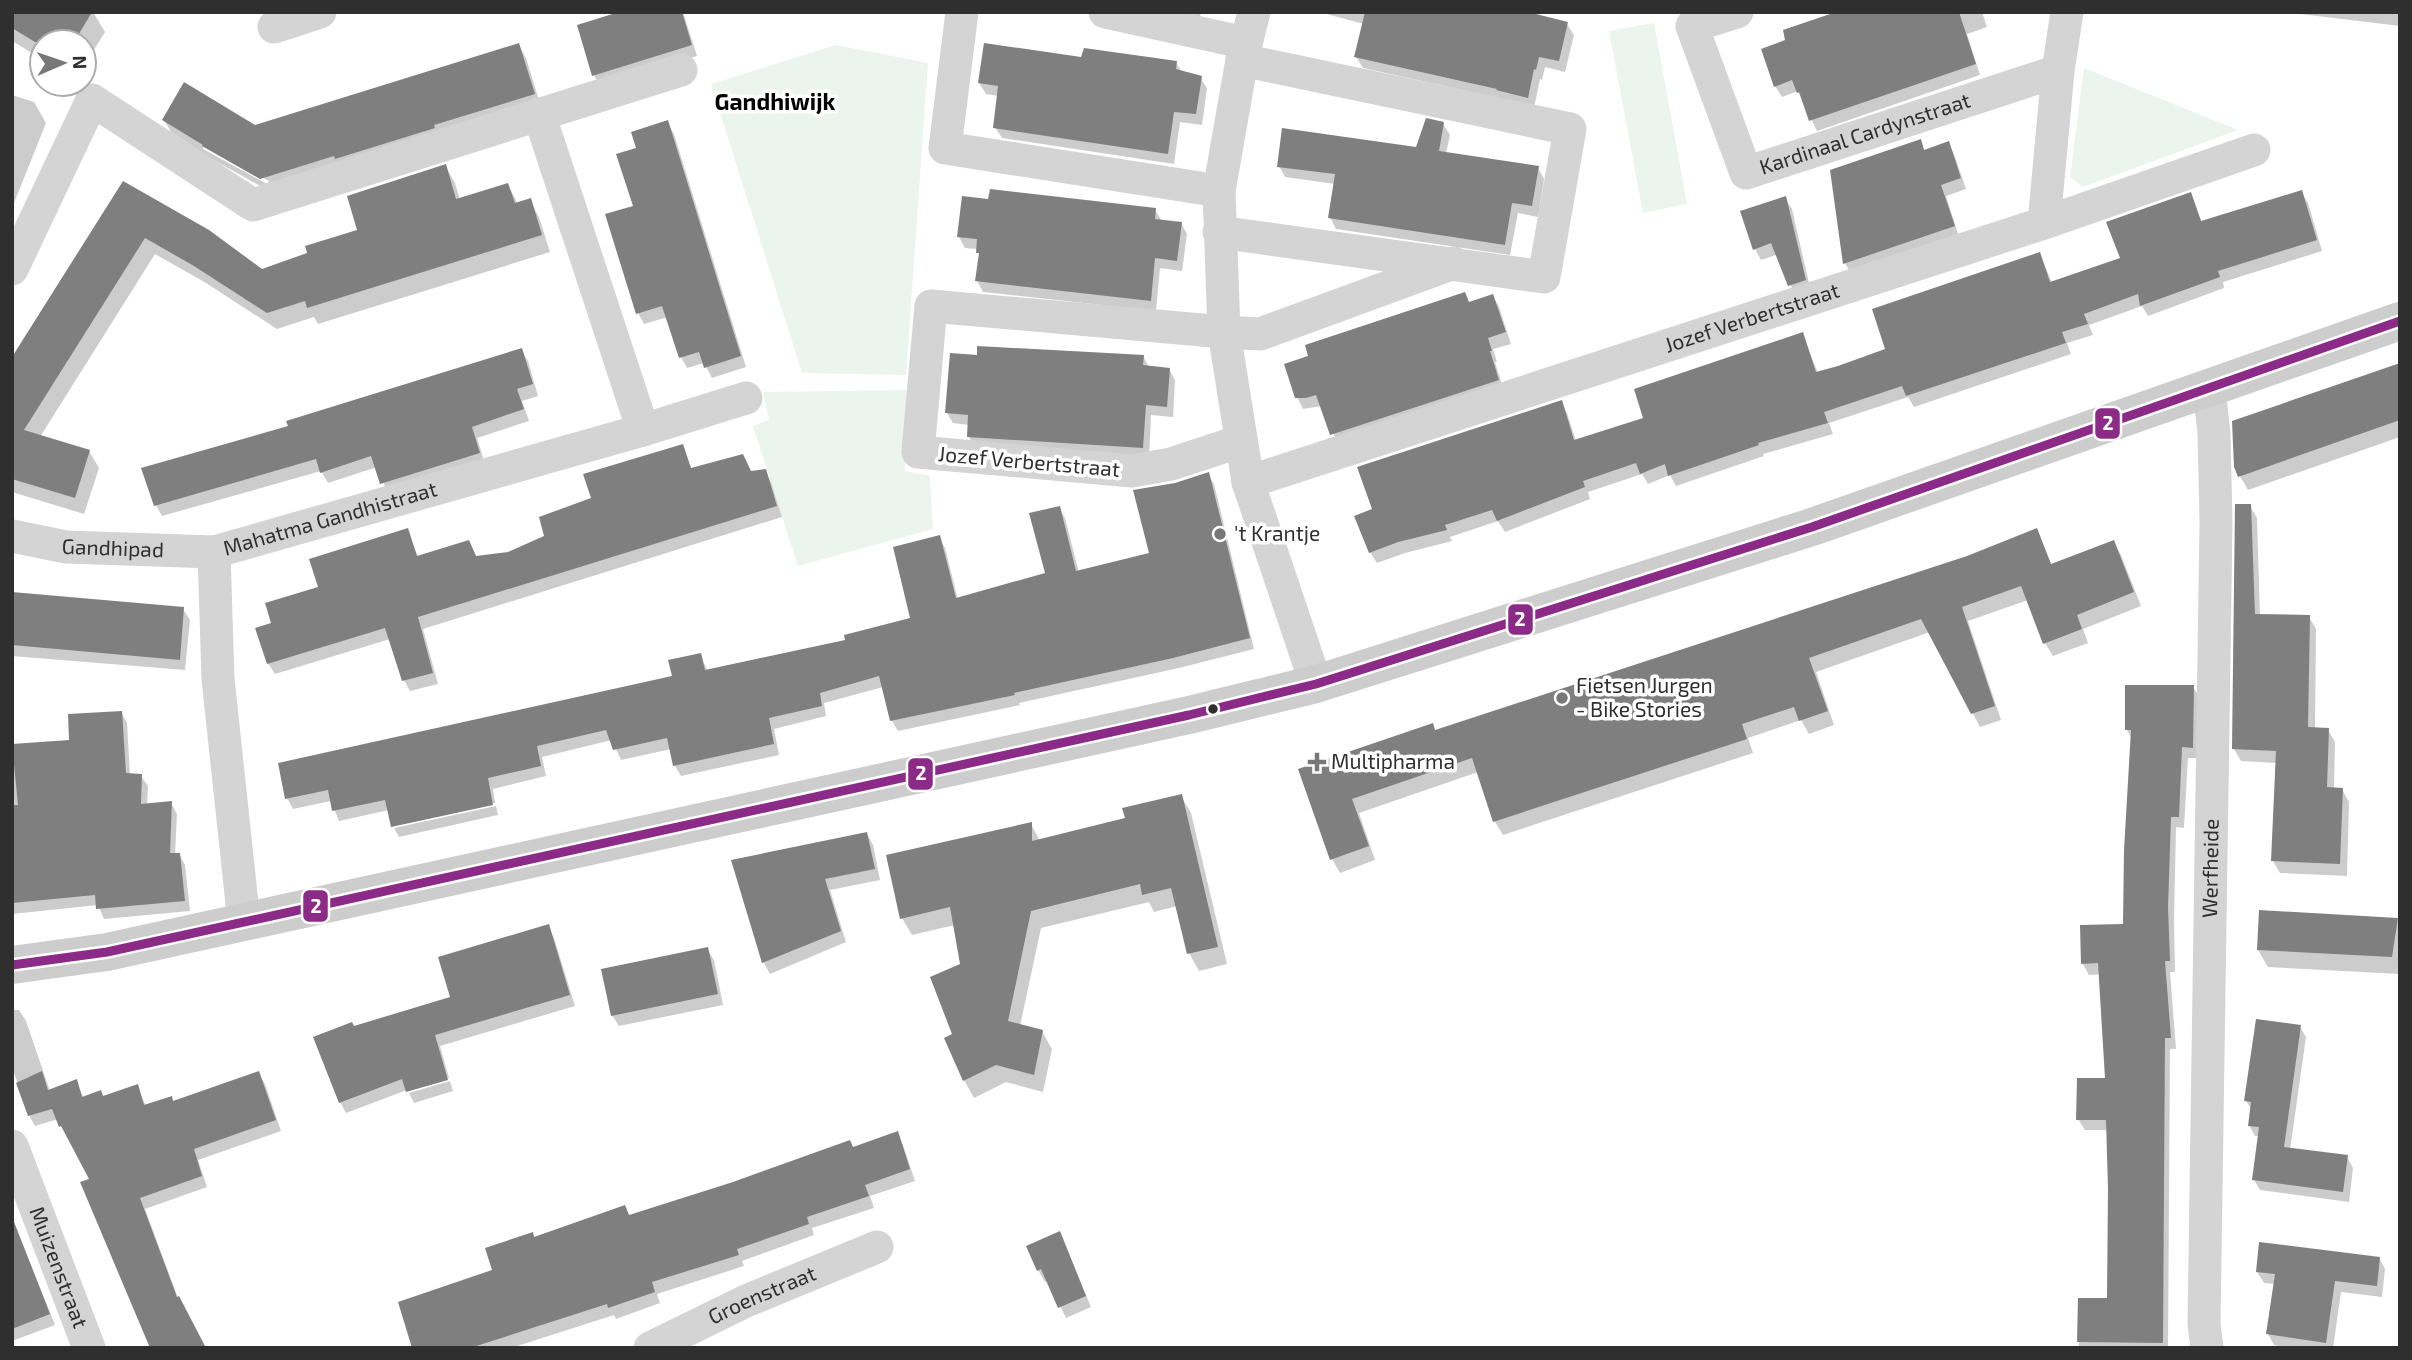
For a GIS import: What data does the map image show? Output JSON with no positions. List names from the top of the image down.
{
  "streets": {
    "street": [
      "Kardinaal Cardynstraat",
      "Jozef Verbertstraat",
      "Mahatma Gandhistraat",
      "Gandhipad",
      "Werfheide",
      "Muizenstraat",
      "Groenstraat"
    ]
  },
  "crossings": [
    ["Mahatma Gandhistraat", "Gandhipad"]
  ],
  "districts": ["Gandhiwijk"],
  "places": {
    "other": ["'t Krantje", "Fietsen Jurgen - Bike Stories"],
    "health": ["Multipharma"]
  },
  "lines": ["transit line 2"],
  "north": "right"
}
